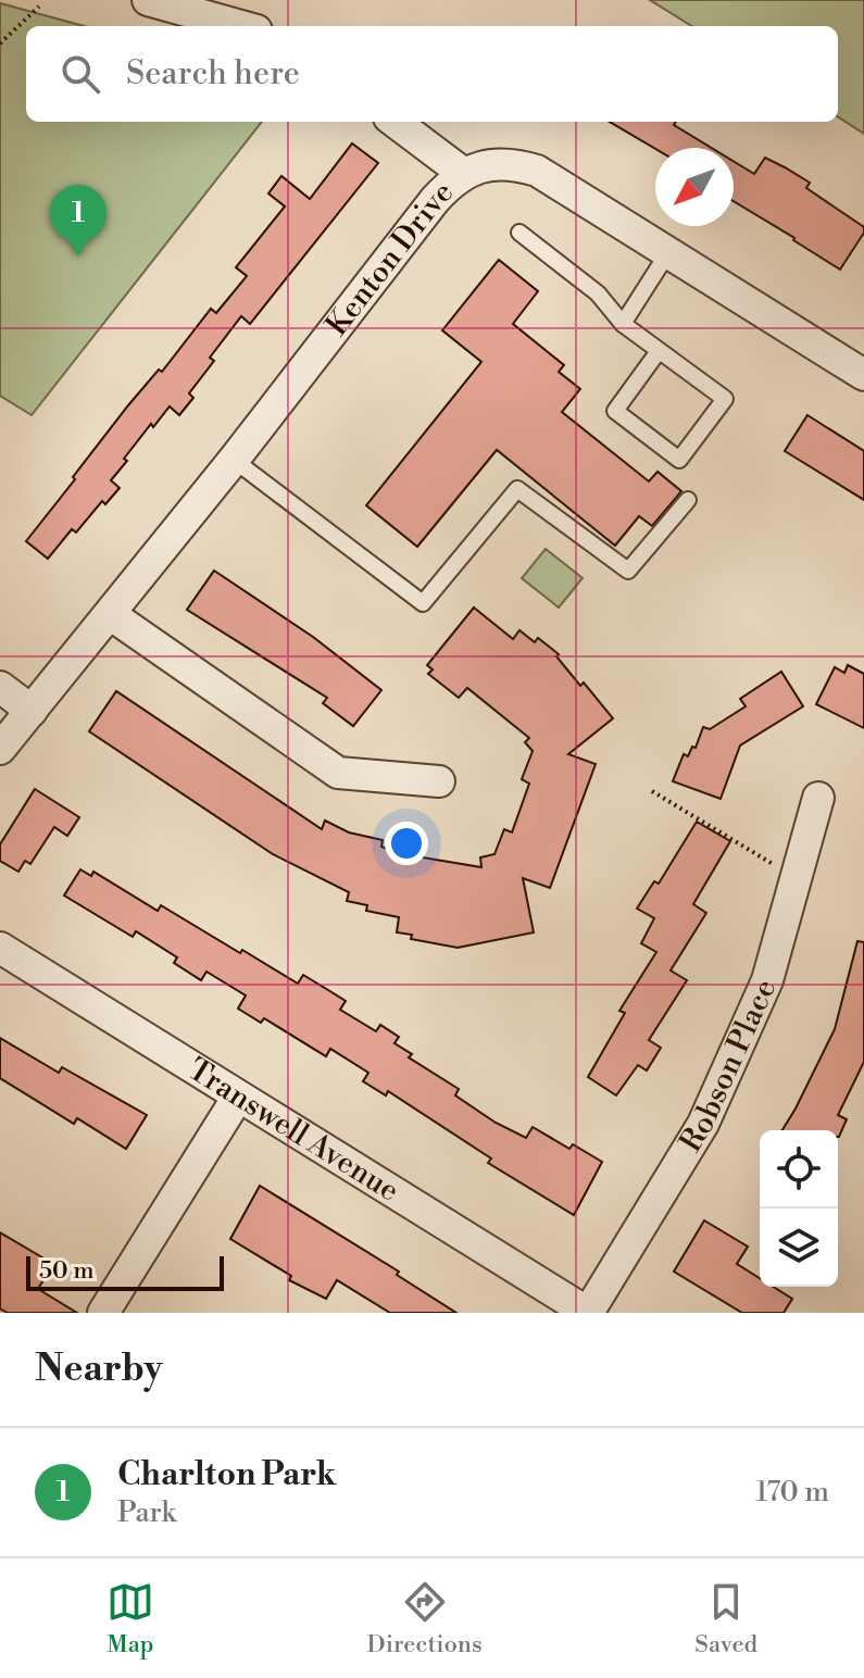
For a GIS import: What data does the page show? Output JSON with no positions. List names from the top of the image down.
{
  "streets": {
    "street": ["Kenton Drive", "Robson Place", "Transwell Avenue"]
  },
  "crossings": [
    ["Robson Place", "Transwell Avenue"]
  ],
  "scale_bar": "50 m",
  "north": "bottom left",
  "page": {
    "search": "Search here",
    "pins": "1",
    "scale": "50 m",
    "heading": "Nearby",
    "list": [
      {
        "mark": "1",
        "name": "Charlton Park",
        "note": "Park",
        "value": "170 m"
      }
    ],
    "nav": ["Map", "Directions", "Saved"]
  }
}
